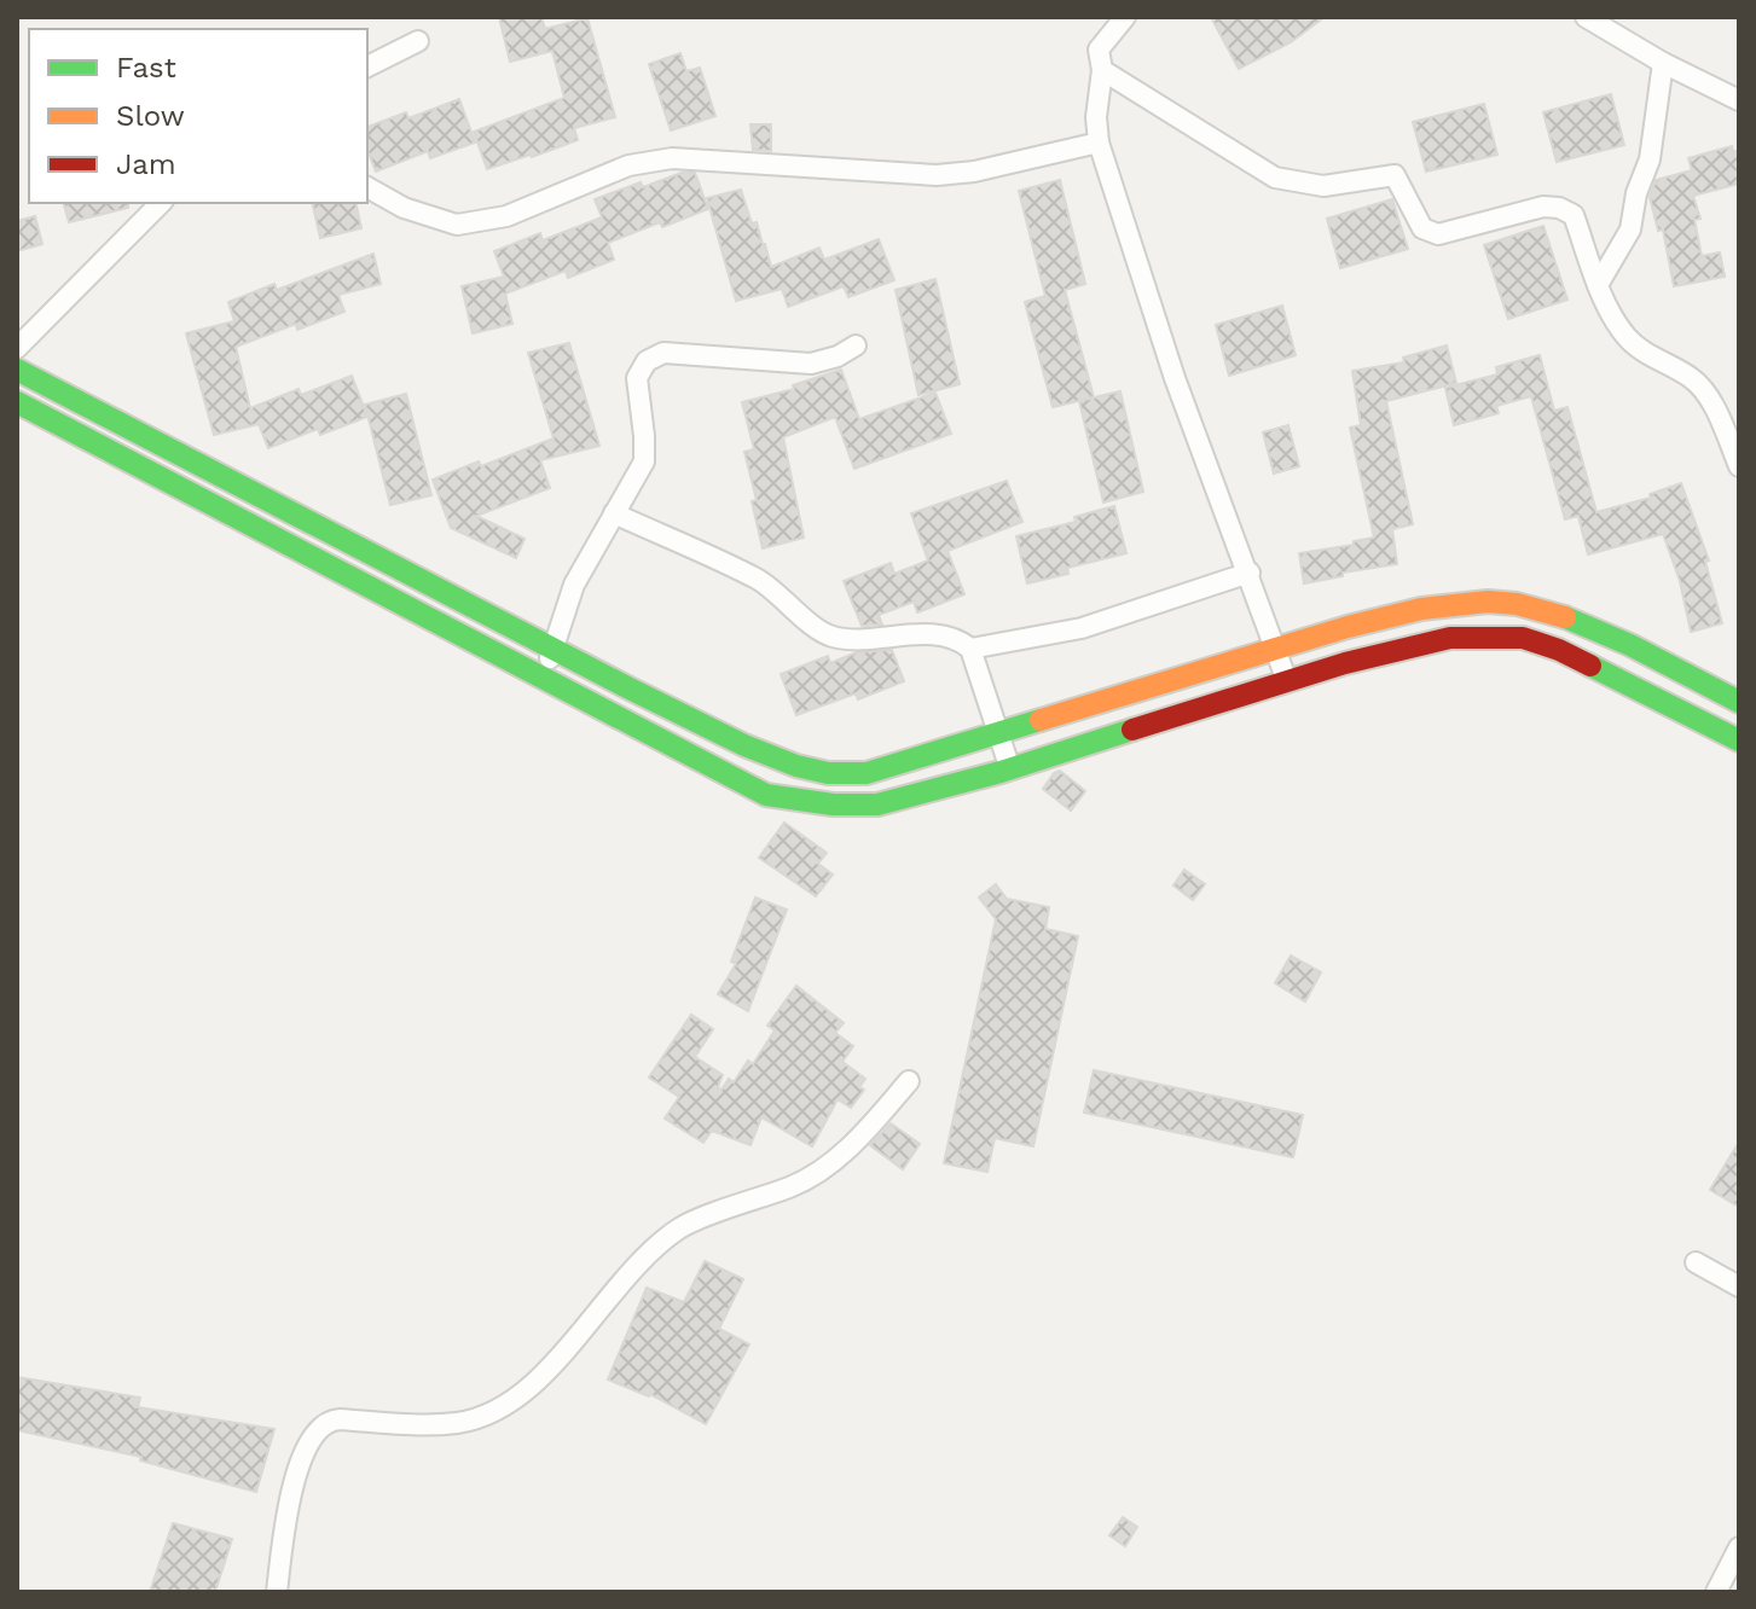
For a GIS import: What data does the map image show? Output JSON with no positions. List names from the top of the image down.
{
  "legend": ["Fast", "Slow", "Jam"]
}
